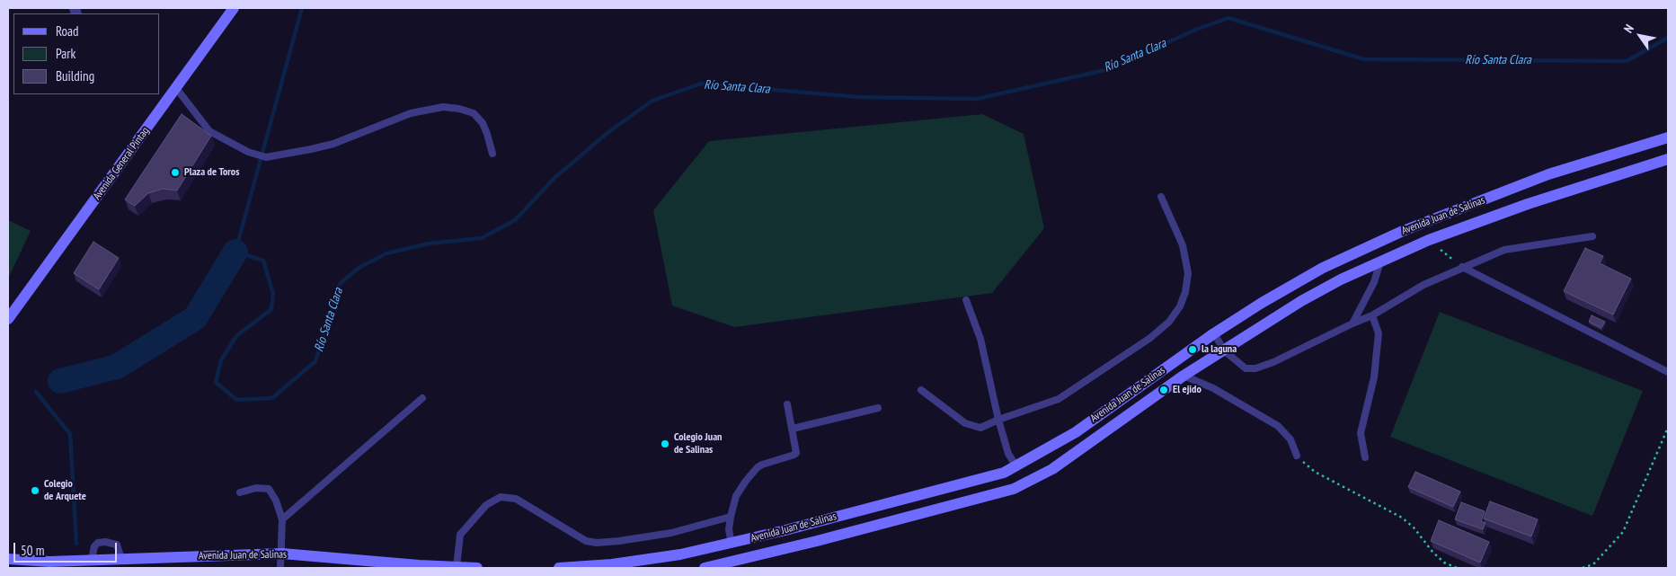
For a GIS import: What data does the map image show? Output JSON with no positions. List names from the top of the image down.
{
  "streets": {
    "main road": ["Avenida General Pintag", "Avenida Juan de Salinas"]
  },
  "water": ["Río Santa Clara"],
  "places": [
    "Plaza de Toros",
    "la laguna",
    "El ejido",
    "Colegio Juan de Salinas",
    "Colegio de Arquete"
  ],
  "legend": ["Road", "Park", "Building"],
  "scale_bar": "50 m",
  "north": "top left"
}
